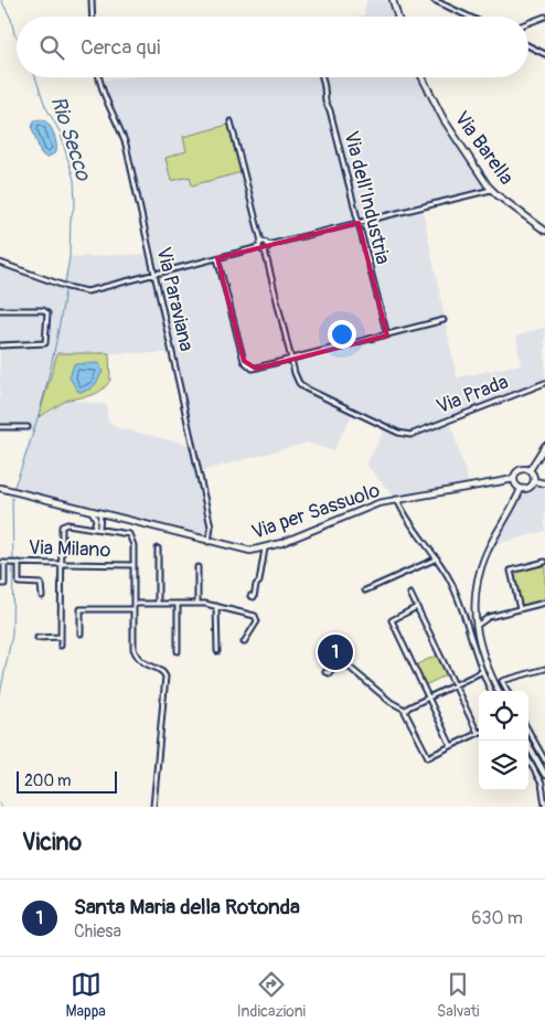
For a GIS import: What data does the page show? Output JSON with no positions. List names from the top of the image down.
{
  "streets": {
    "main road": ["Via Barella", "Via per Sassuolo"],
    "street": [
      "Via dell’Industria",
      "Via Paraviana",
      "Via Prada",
      "Via Milano"
    ]
  },
  "crossings": [
    ["Via Paraviana", "Via per Sassuolo"]
  ],
  "water": ["Rio Secco"],
  "scale_bar": "200 m",
  "page": {
    "search": "Cerca qui",
    "pins": "1",
    "scale": "200 m",
    "heading": "Vicino",
    "list": [
      {
        "mark": "1",
        "name": "Santa Maria della Rotonda",
        "note": "Chiesa",
        "value": "630 m"
      }
    ],
    "nav": ["Mappa", "Indicazioni", "Salvati"]
  }
}
